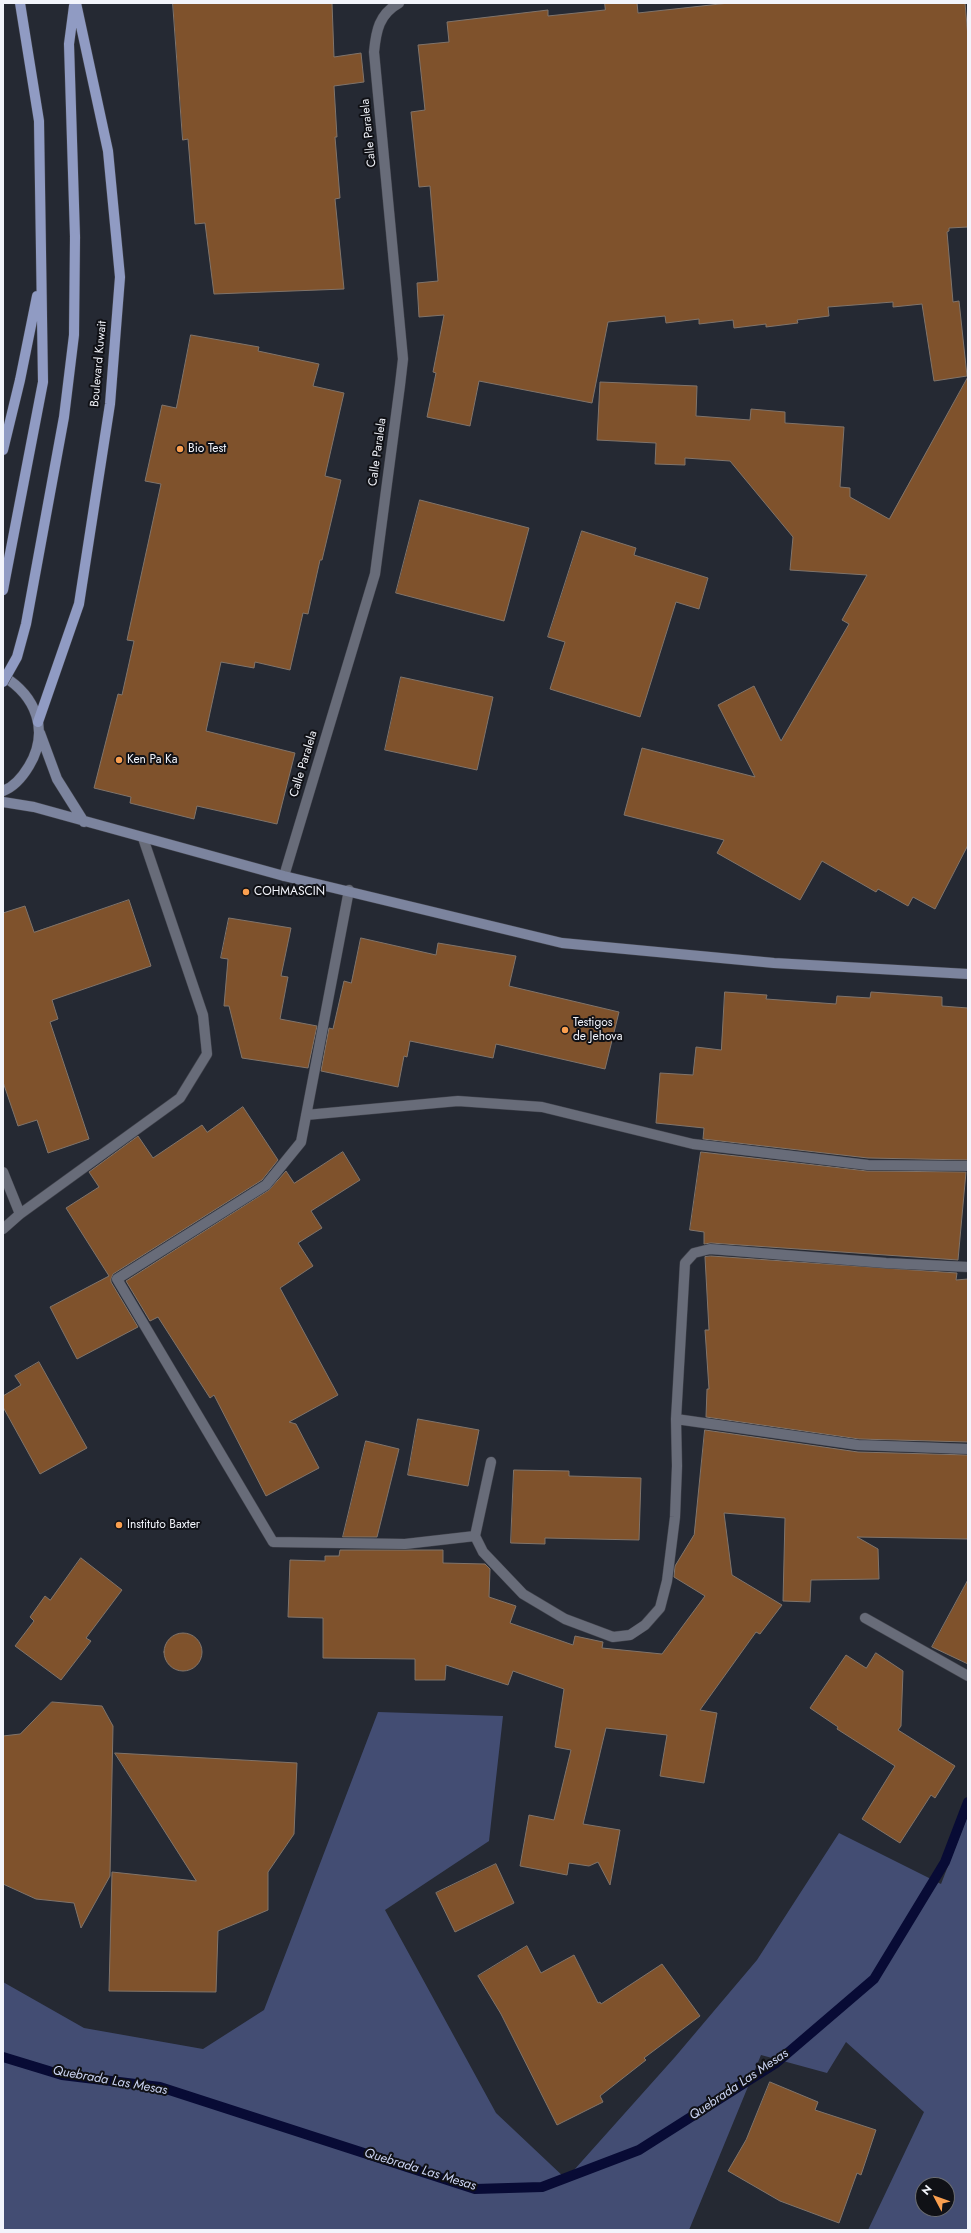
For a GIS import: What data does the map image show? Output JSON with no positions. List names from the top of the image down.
{
  "streets": {
    "main road": ["Boulevard Kuwait"],
    "street": ["Calle Paralela"]
  },
  "water": ["Quebrada Las Mesas"],
  "places": [
    "Bio Test",
    "Ken Pa Ka",
    "COHMASCIN",
    "Testigos de Jehova",
    "Instituto Baxter"
  ],
  "north": "top left"
}
